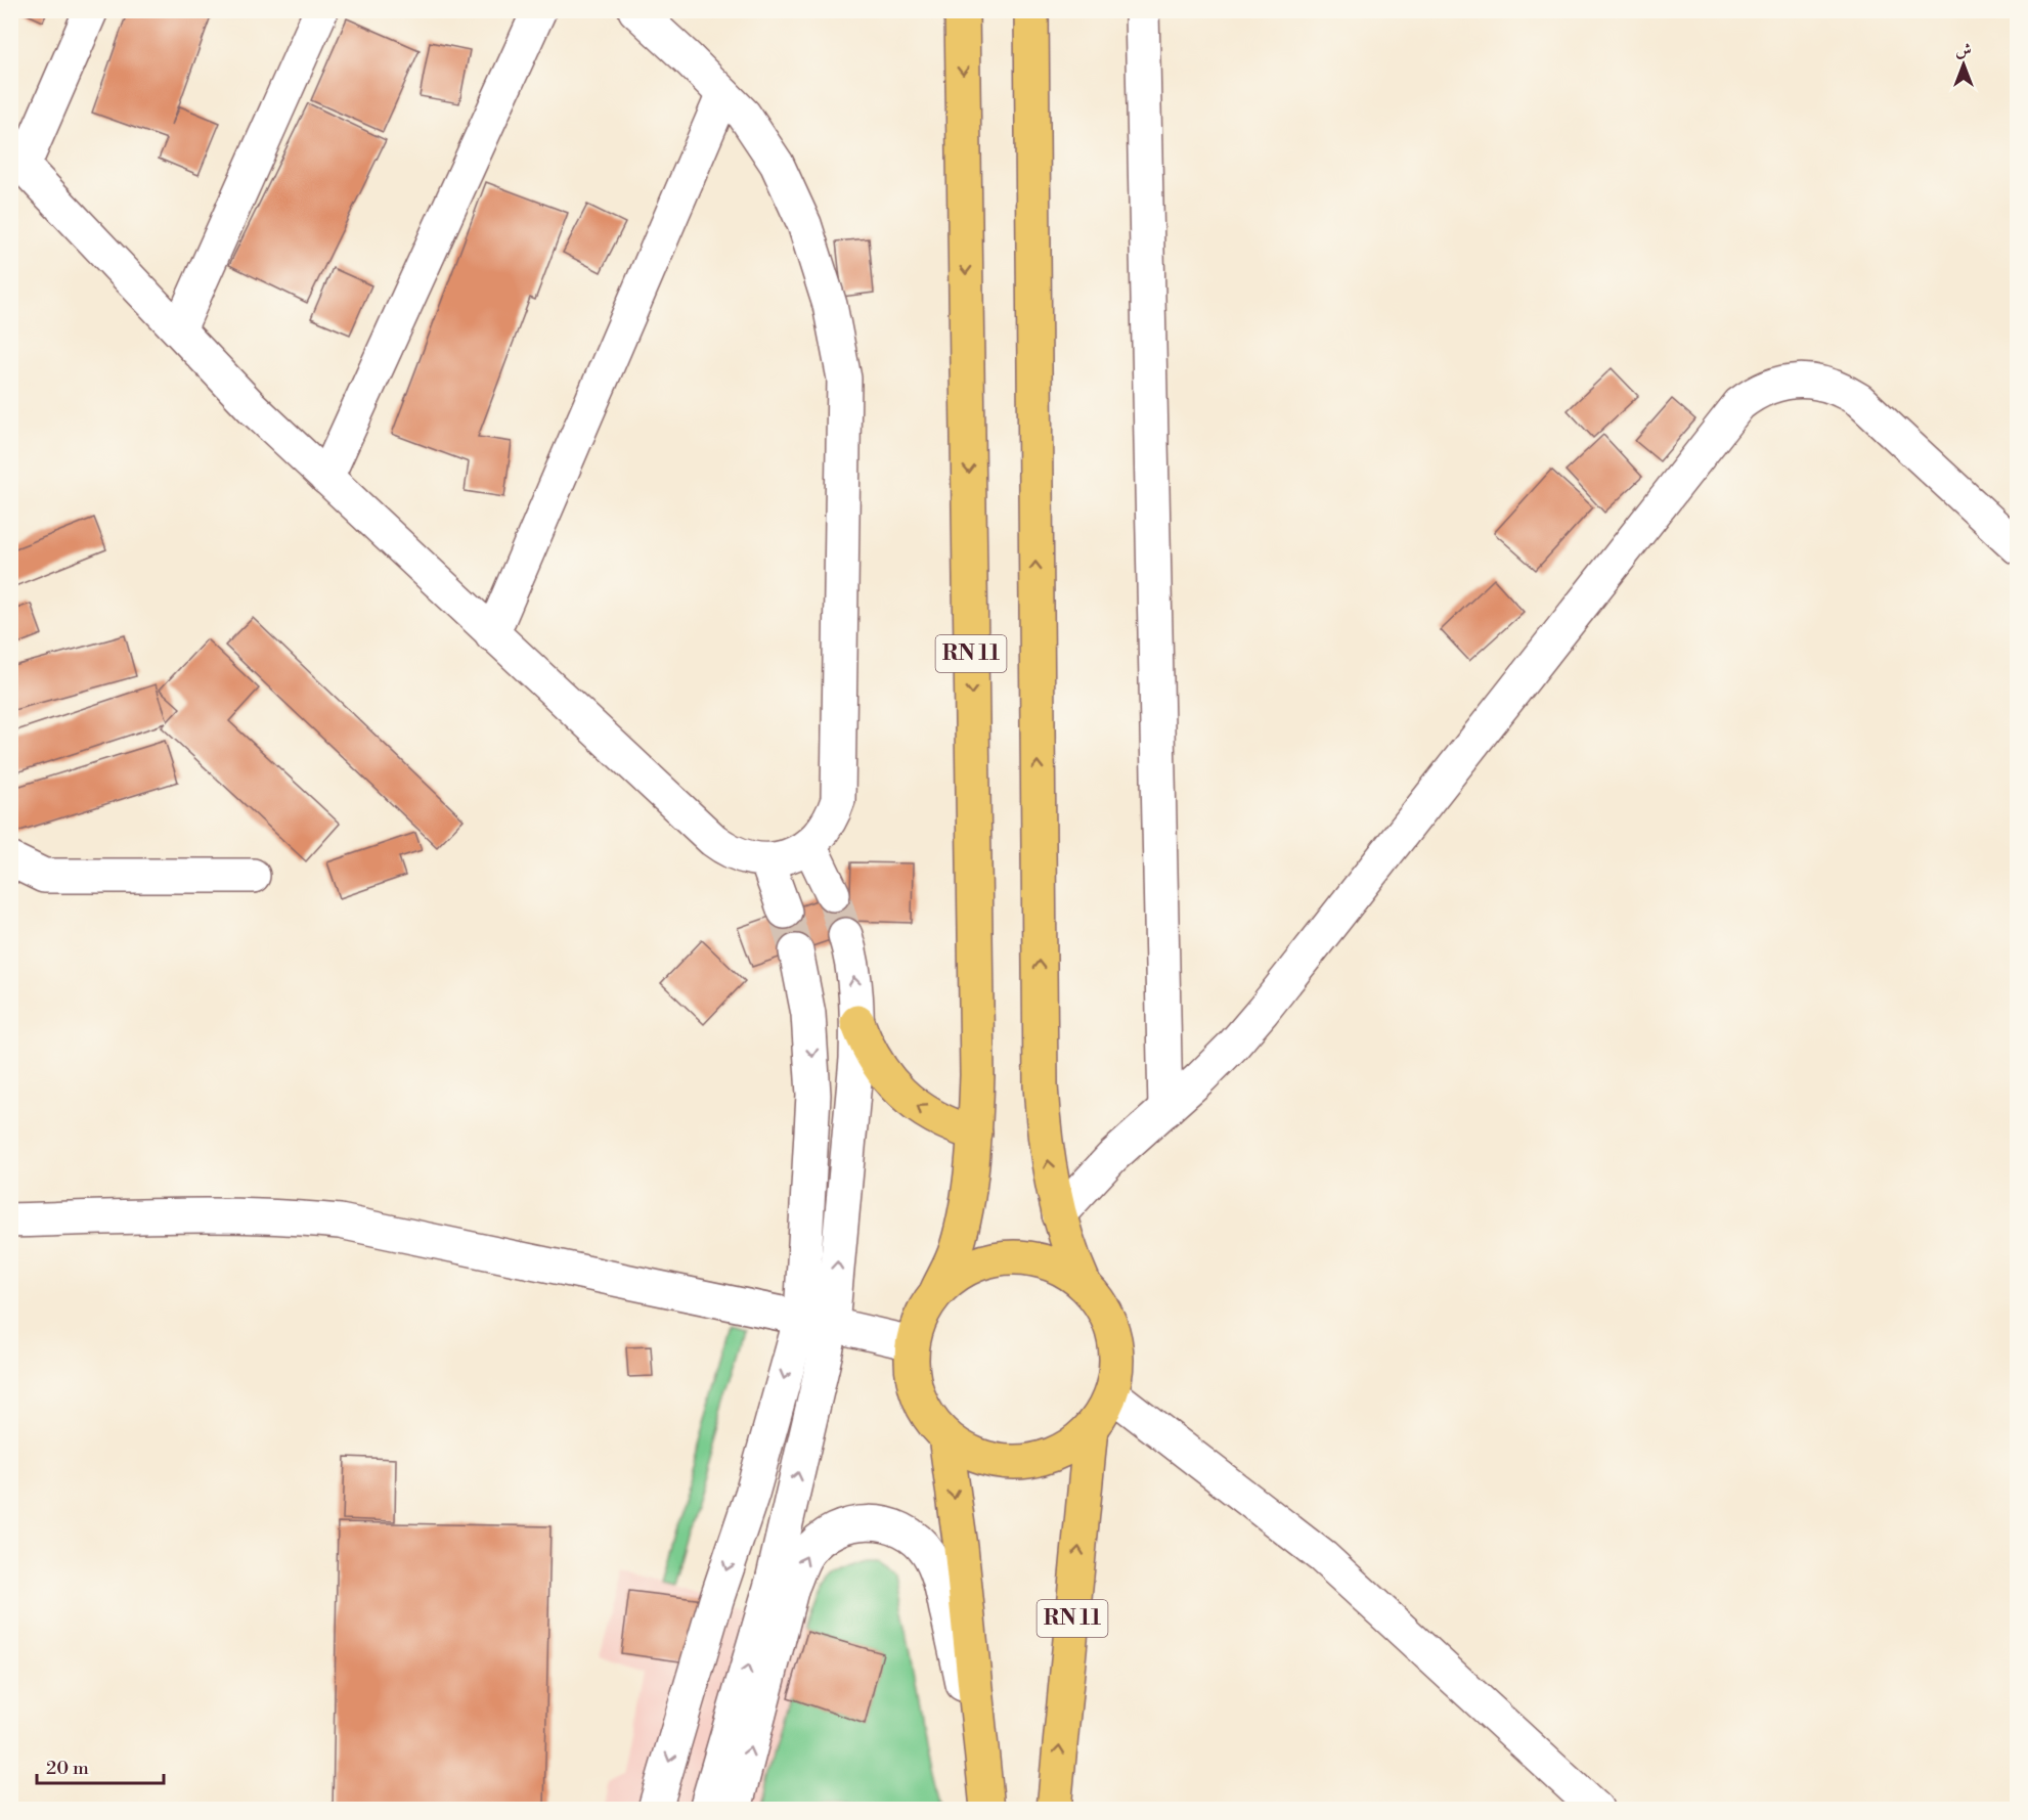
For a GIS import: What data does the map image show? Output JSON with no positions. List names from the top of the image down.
{
  "streets": {
    "highway": ["RN 11"]
  },
  "scale_bar": "20 m",
  "north": "top"
}
